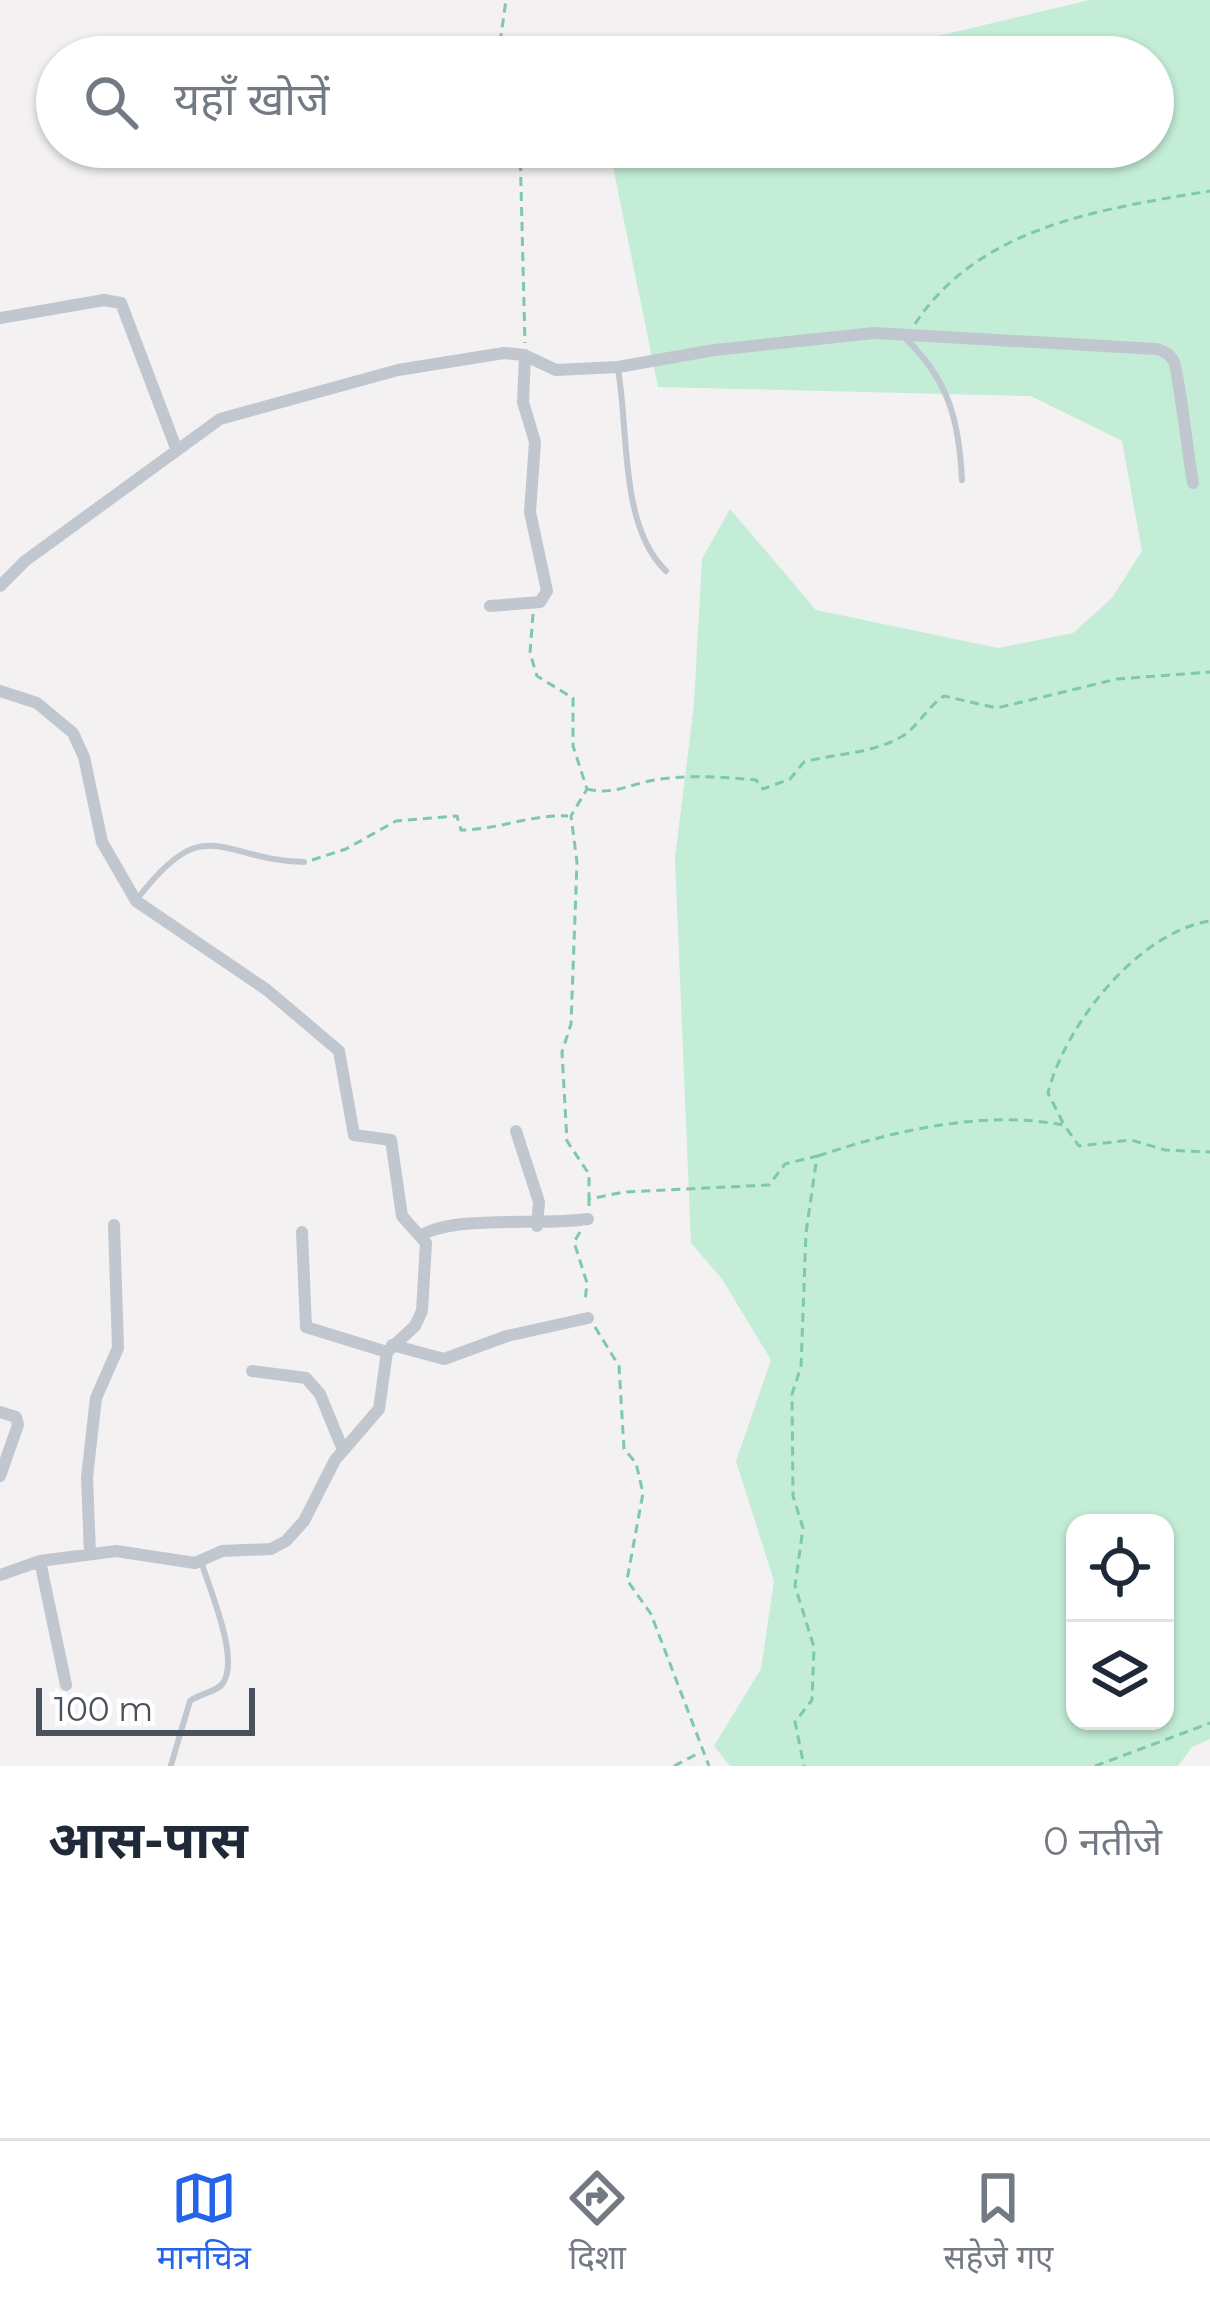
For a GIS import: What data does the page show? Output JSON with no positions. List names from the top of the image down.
{
  "scale_bar": "100 m",
  "page": {
    "search": "यहाँ खोजें",
    "scale": "100 m",
    "heading": ["आस-पास", "0 नतीजे"],
    "nav": ["मानचित्र", "दिशा", "सहेजे गए"]
  }
}
